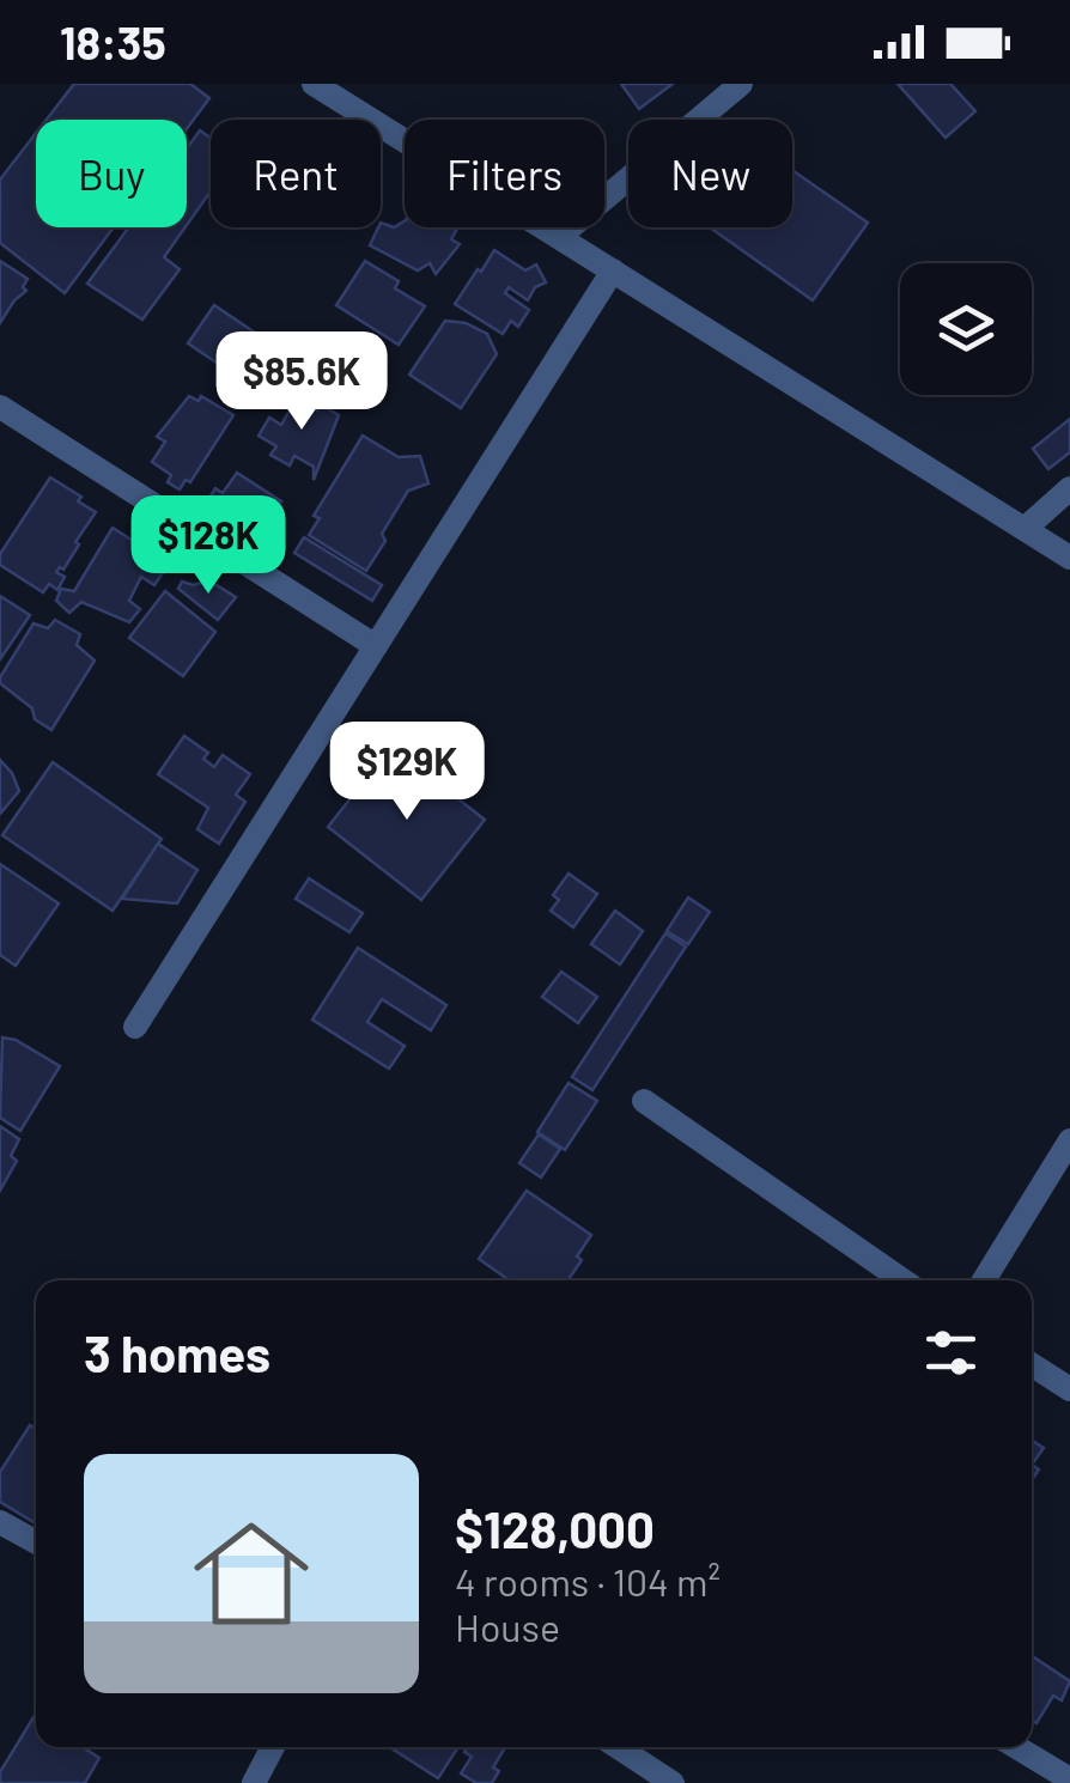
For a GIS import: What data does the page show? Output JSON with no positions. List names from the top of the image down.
{
  "page": {
    "status": "18:35",
    "chip": [
      "Buy",
      "Rent",
      "Filters",
      "New"
    ],
    "price": ["$85.6K", "$128K", "$129K"],
    "heading": "3 homes",
    "list": [
      {
        "name": "$128,000",
        "note": "4 rooms · 104 m² · House"
      }
    ]
  }
}
